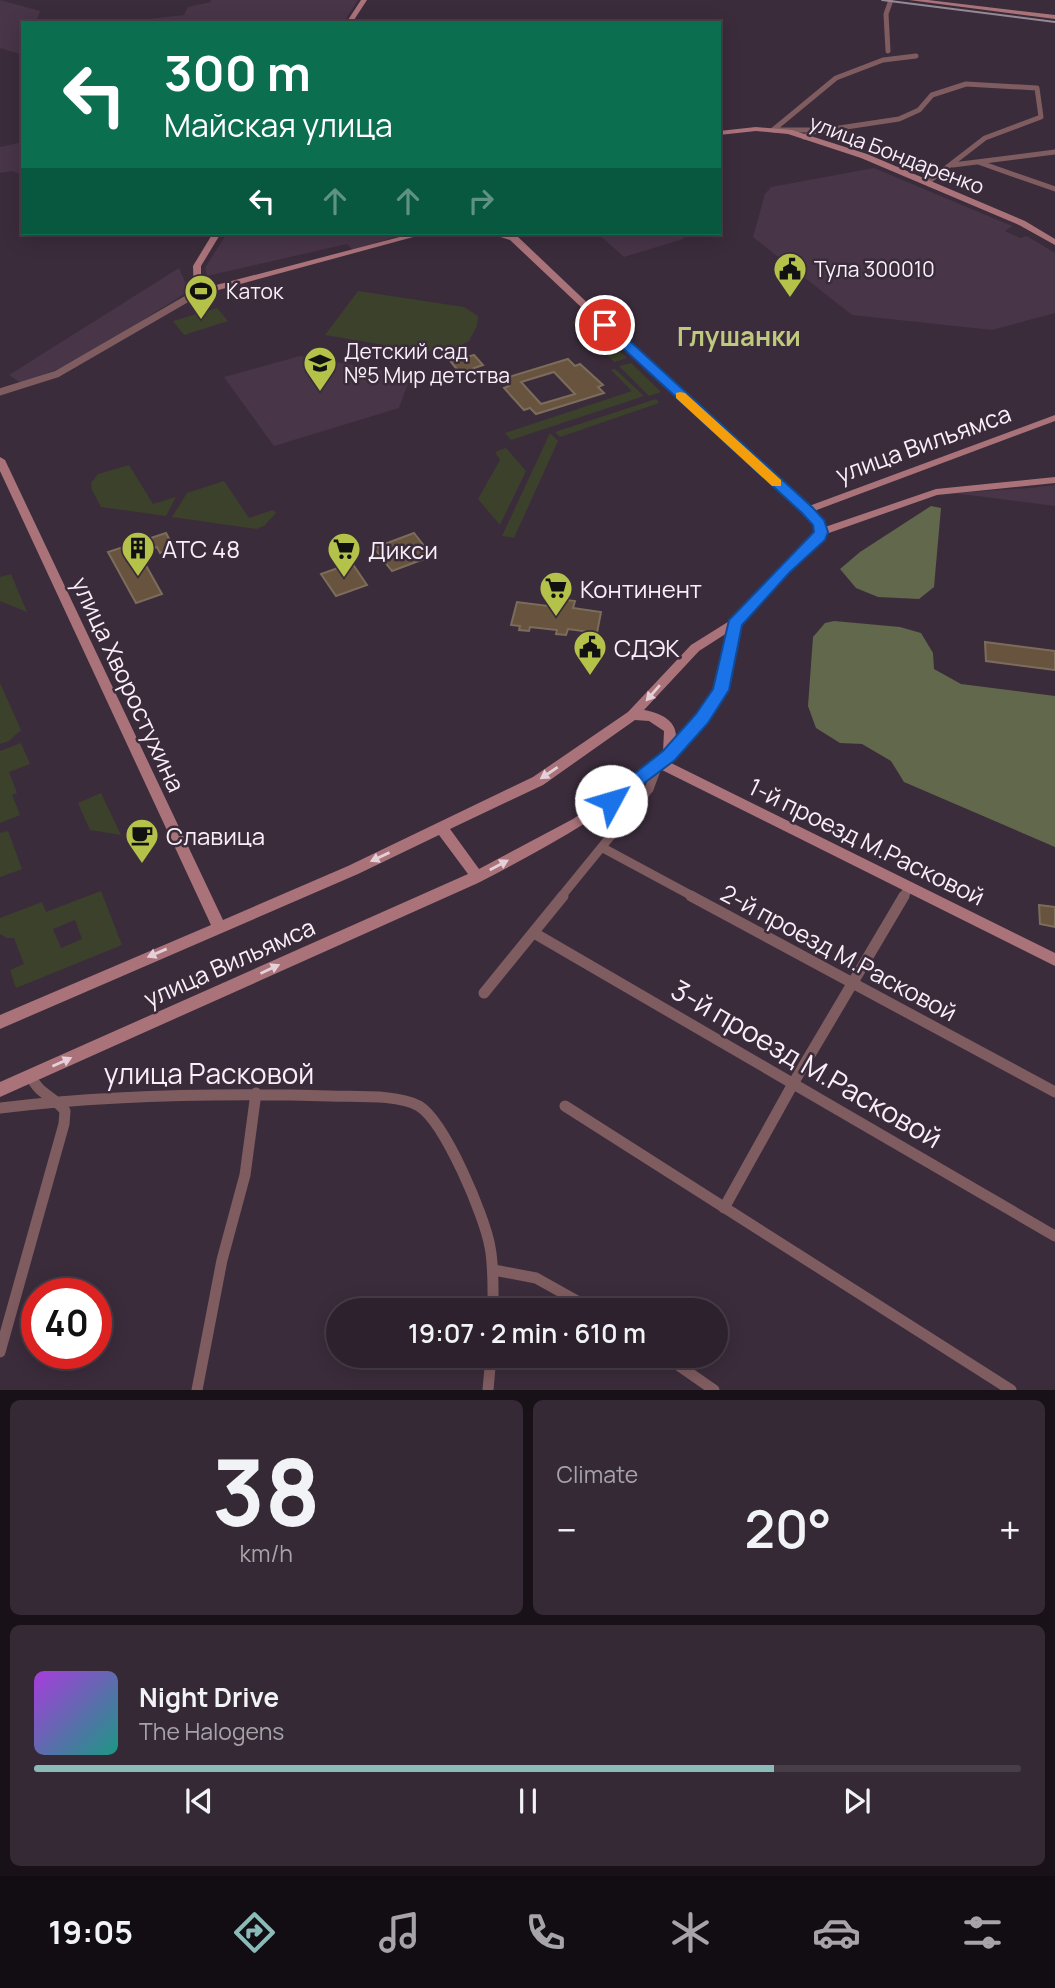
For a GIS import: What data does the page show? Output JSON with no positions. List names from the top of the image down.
{
  "streets": {
    "street": [
      "улица Бондаренко",
      "улица Вильямса",
      "улица Хворостухина",
      "1-й проезд М.Расковой",
      "2-й проезд М.Расковой",
      "3-й проезд М.Расковой",
      "улица Расковой"
    ]
  },
  "crossings": [
    ["улица Вильямса", "улица Хворостухина"],
    ["улица Вильямса", "1-й проезд М.Расковой"]
  ],
  "districts": ["Глушанки"],
  "places": {
    "public building": ["Тула 300010", "СДЭК"],
    "sports": ["Каток"],
    "school or university": ["Детский сад №5 Мир детства"],
    "building": ["АТС 48"],
    "supermarket": ["Дикси", "Континент"],
    "cafe": ["Славица"]
  },
  "page": {
    "turn": ["300 m", "Майская улица"],
    "limit": "40",
    "trip": "19:07 · 2 min · 610 m",
    "tile": [
      ["38", "km/h"],
      "Climate"
    ],
    "heat": ["−", "20°", "+"],
    "song": ["Night Drive", "The Halogens"],
    "tabs": "19:05"
  }
}
